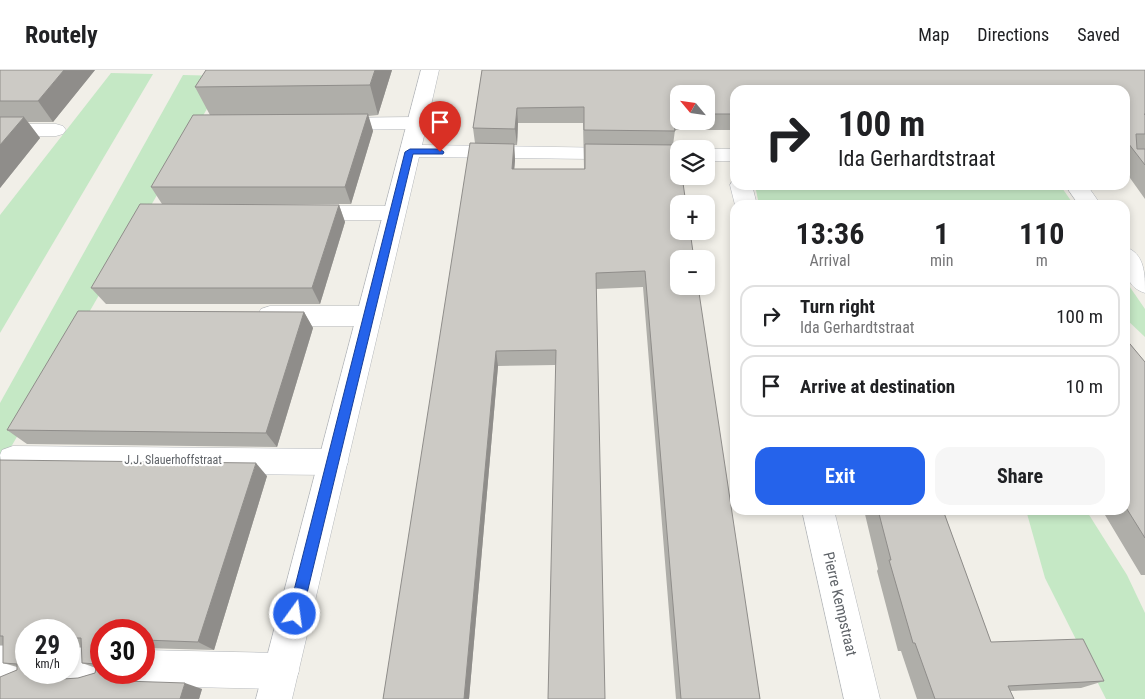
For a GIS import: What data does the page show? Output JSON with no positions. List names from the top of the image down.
{
  "streets": {
    "street": ["J.J. Slauerhoffstraat", "Pierre Kempstraat"]
  },
  "north": "top left",
  "page": {
    "header": "Routely",
    "nav": ["Map", "Directions", "Saved"],
    "map_buttons": ["+", "−"],
    "turn": ["100 m", "Ida Gerhardtstraat"],
    "eta": [
      "13:36",
      "Arrival",
      "1",
      "min",
      "110",
      "m"
    ],
    "list": [
      {
        "name": "Turn right",
        "note": "Ida Gerhardtstraat",
        "value": "100 m"
      },
      {
        "name": "Arrive at destination",
        "value": "10 m"
      }
    ],
    "buttons": ["Exit", "Share"],
    "speed": "29 km/h",
    "limit": "30"
  }
}
